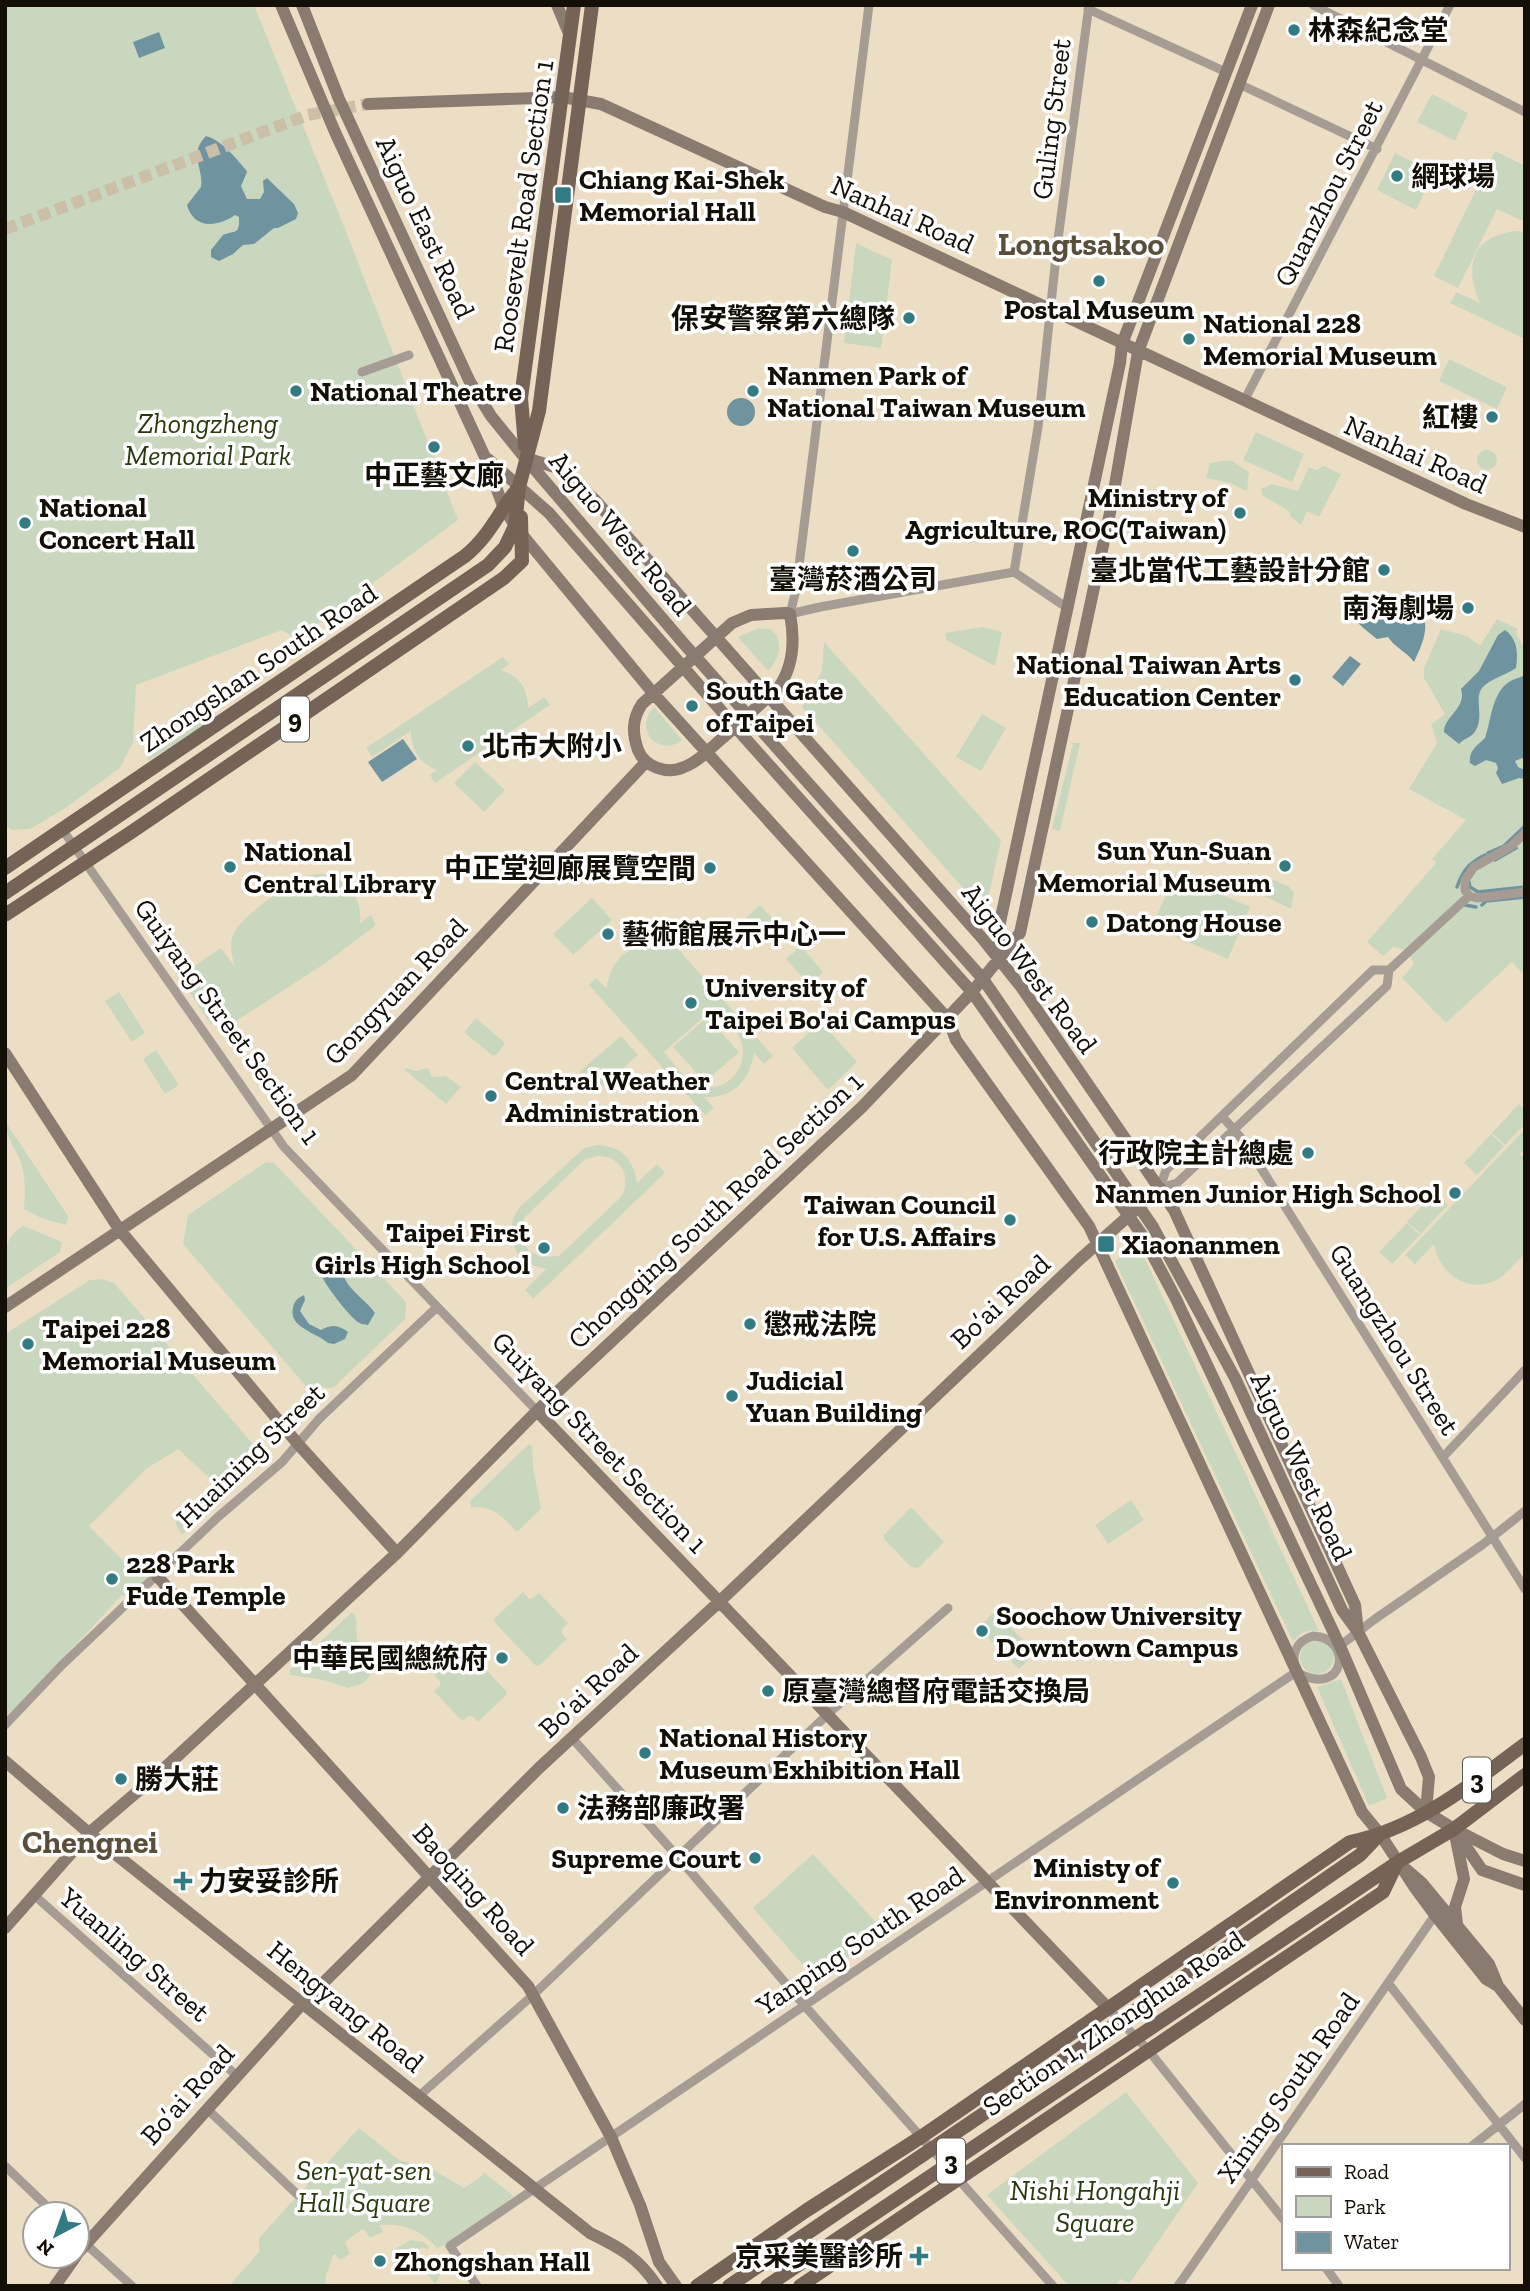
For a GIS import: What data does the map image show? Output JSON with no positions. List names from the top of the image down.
{
  "streets": {
    "main road": [
      "Roosevelt Road Section 1",
      "Zhongshan South Road",
      "9",
      "3",
      "Section 1, Zhonghua Road"
    ],
    "street": [
      "Guling Street",
      "Quanzhou Street",
      "Nanhai Road",
      "Aiguo East Road",
      "Aiguo West Road",
      "Gongyuan Road",
      "Guiyang Street Section 1",
      "Chongqing South Road Section 1",
      "Bo’ai Road",
      "Guangzhou Street",
      "Huaining Street",
      "Baoqing Road",
      "Yanping South Road",
      "Yuanling Street",
      "Hengyang Road",
      "Xining South Road"
    ]
  },
  "crossings": [
    ["Guling Street", "Nanhai Road"],
    ["Quanzhou Street", "Nanhai Road"],
    ["Roosevelt Road Section 1", "Nanhai Road"],
    ["Roosevelt Road Section 1", "Aiguo East Road"],
    ["Roosevelt Road Section 1", "Aiguo West Road"],
    ["Roosevelt Road Section 1", "Zhongshan South Road"],
    ["Nanhai Road", "Chongqing South Road Section 1"],
    ["Aiguo East Road", "Aiguo West Road"],
    ["Aiguo East Road", "Zhongshan South Road"],
    ["Aiguo West Road", "Zhongshan South Road"],
    ["Aiguo West Road", "Chongqing South Road Section 1"],
    ["Aiguo West Road", "Bo’ai Road"],
    ["Aiguo West Road", "3"],
    ["Aiguo West Road", "Yanping South Road"],
    ["Aiguo West Road", "Section 1, Zhonghua Road"],
    ["Zhongshan South Road", "Guiyang Street Section 1"],
    ["Gongyuan Road", "Guiyang Street Section 1"],
    ["Guiyang Street Section 1", "Chongqing South Road Section 1"],
    ["Guiyang Street Section 1", "Bo’ai Road"],
    ["Guiyang Street Section 1", "Huaining Street"],
    ["Guiyang Street Section 1", "3"],
    ["Guiyang Street Section 1", "Yanping South Road"],
    ["Guiyang Street Section 1", "Section 1, Zhonghua Road"],
    ["Guiyang Street Section 1", "Xining South Road"],
    ["Chongqing South Road Section 1", "Baoqing Road"],
    ["Chongqing South Road Section 1", "Yuanling Street"],
    ["Chongqing South Road Section 1", "Hengyang Road"],
    ["Bo’ai Road", "Guangzhou Street"],
    ["Bo’ai Road", "Baoqing Road"],
    ["Bo’ai Road", "Yuanling Street"],
    ["Bo’ai Road", "Hengyang Road"],
    ["Huaining Street", "Baoqing Road"],
    ["3", "Section 1, Zhonghua Road"],
    ["Baoqing Road", "Yanping South Road"],
    ["Yanping South Road", "Hengyang Road"]
  ],
  "districts": ["Longtsakoo", "Chengnei"],
  "parks": ["Zhongzheng Memorial Park", "Sen-yat-sen Hall Square", "Nishi Hongahji Square"],
  "places": {
    "other": [
      "林森紀念堂",
      "網球場",
      "Postal Museum",
      "保安警察第六總隊",
      "National 228 Memorial Museum",
      "National Theatre",
      "Nanmen Park of National Taiwan Museum",
      "紅樓",
      "中正藝文廊",
      "Ministry of Agriculture, ROC(Taiwan)",
      "National Concert Hall",
      "臺灣菸酒公司",
      "臺北當代工藝設計分館",
      "南海劇場",
      "National Taiwan Arts Education Center",
      "South Gate of Taipei",
      "北市大附小",
      "Sun Yun-Suan Memorial Museum",
      "National Central Library",
      "中正堂迴廊展覽空間",
      "Datong House",
      "藝術館展示中心一",
      "University of Taipei Bo'ai Campus",
      "Central Weather Administration",
      "行政院主計總處",
      "Nanmen Junior High School",
      "Taiwan Council for U.S. Affairs",
      "Taipei First Girls High School",
      "懲戒法院",
      "Taipei 228 Memorial Museum",
      "Judicial Yuan Building",
      "228 Park Fude Temple",
      "Soochow University Downtown Campus",
      "中華民國總統府",
      "原臺灣總督府電話交換局",
      "National History Museum Exhibition Hall",
      "勝大莊",
      "法務部廉政署",
      "Supreme Court",
      "Ministy of Environment",
      "Zhongshan Hall"
    ],
    "transit": ["Chiang Kai-Shek Memorial Hall", "Xiaonanmen"],
    "health": ["力安妥診所", "京采美醫診所"]
  },
  "legend": ["Road", "Park", "Water"],
  "north": "bottom left"
}
